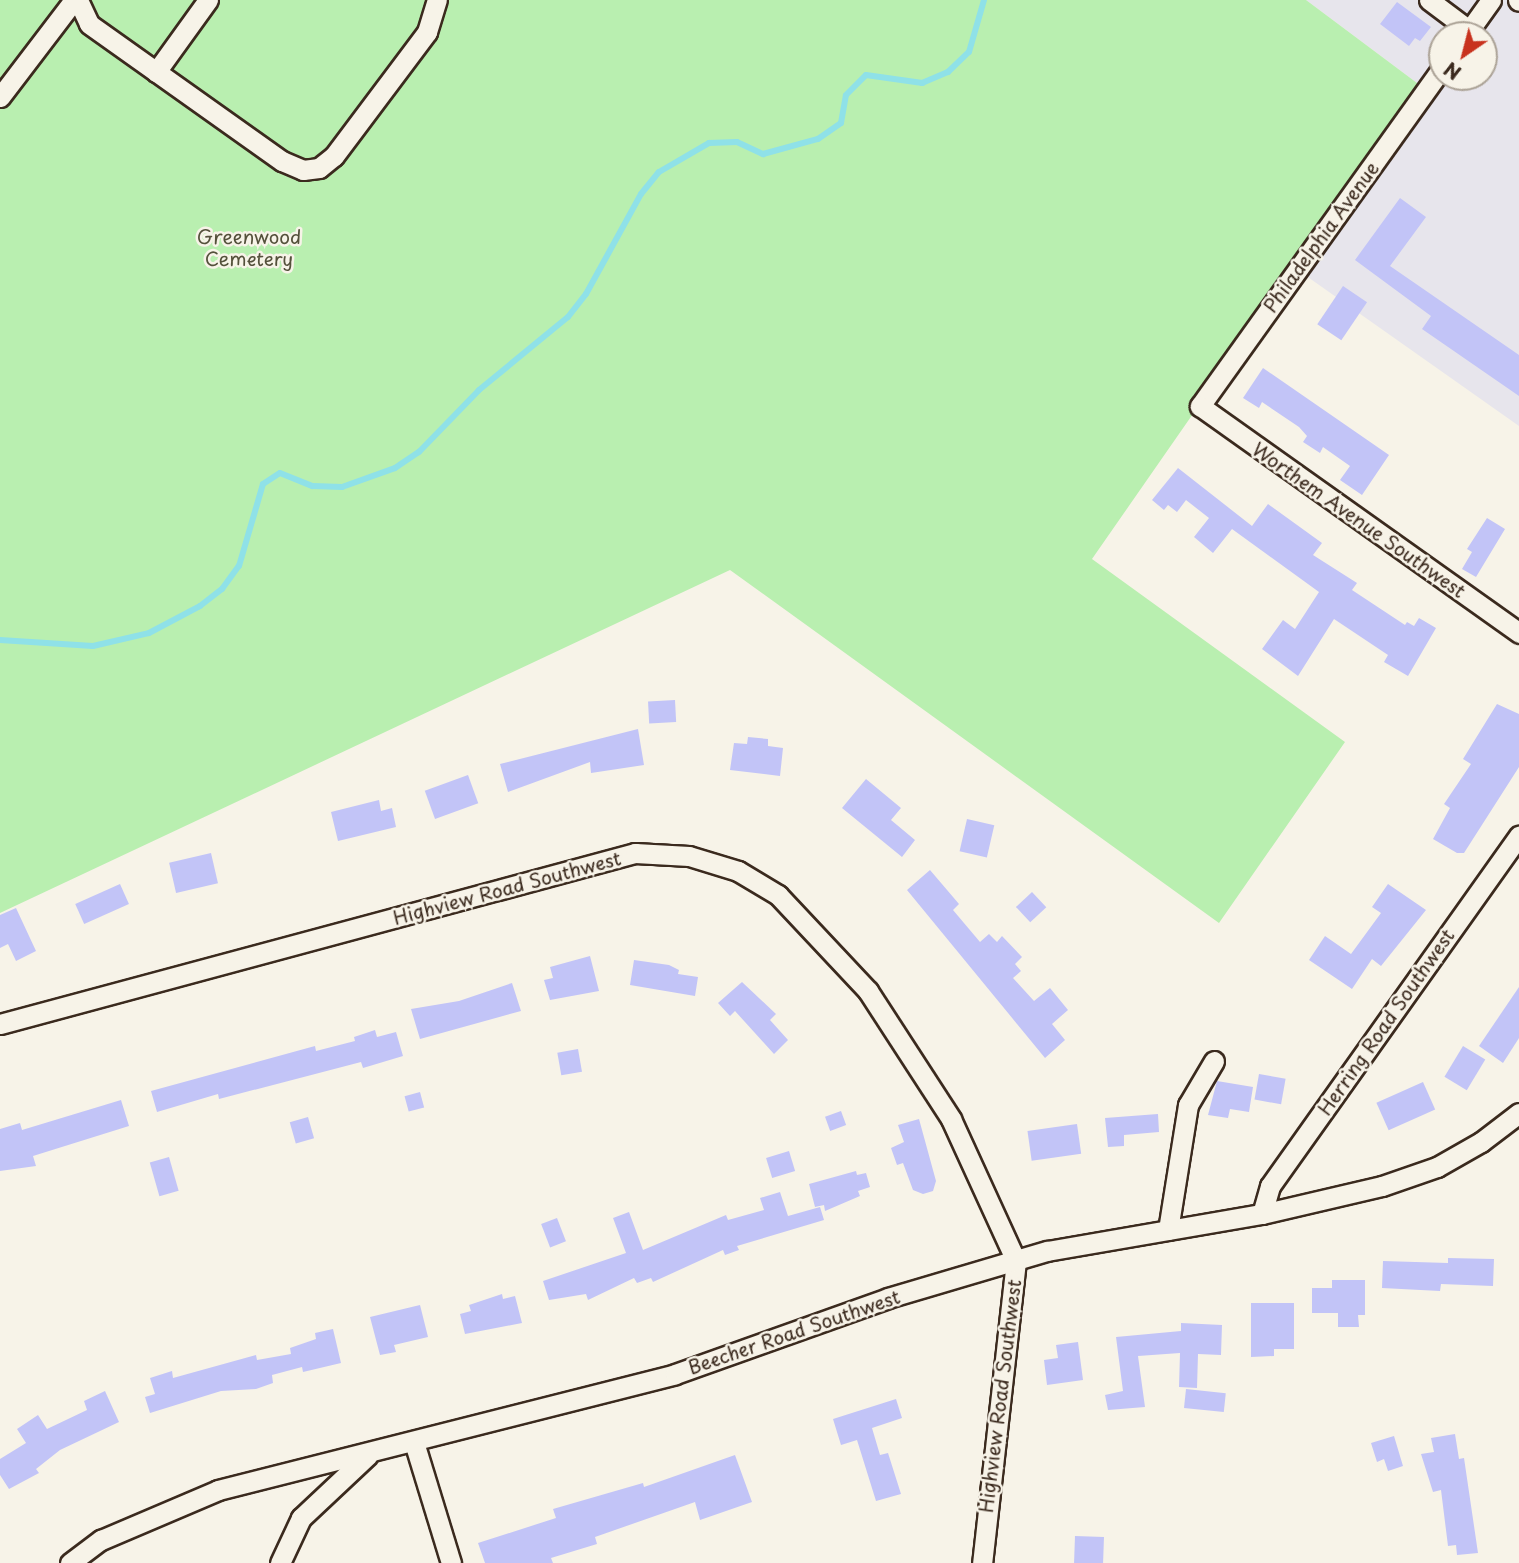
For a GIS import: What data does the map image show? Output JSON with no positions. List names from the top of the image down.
{
  "streets": {
    "street": [
      "Philadelphia Avenue",
      "Worthem Avenue Southwest",
      "Highview Road Southwest",
      "Herring Road Southwest",
      "Beecher Road Southwest"
    ]
  },
  "crossings": [
    ["Philadelphia Avenue", "Worthem Avenue Southwest"],
    ["Highview Road Southwest", "Beecher Road Southwest"],
    ["Herring Road Southwest", "Beecher Road Southwest"]
  ],
  "parks": ["Greenwood Cemetery"],
  "north": "bottom left"
}
